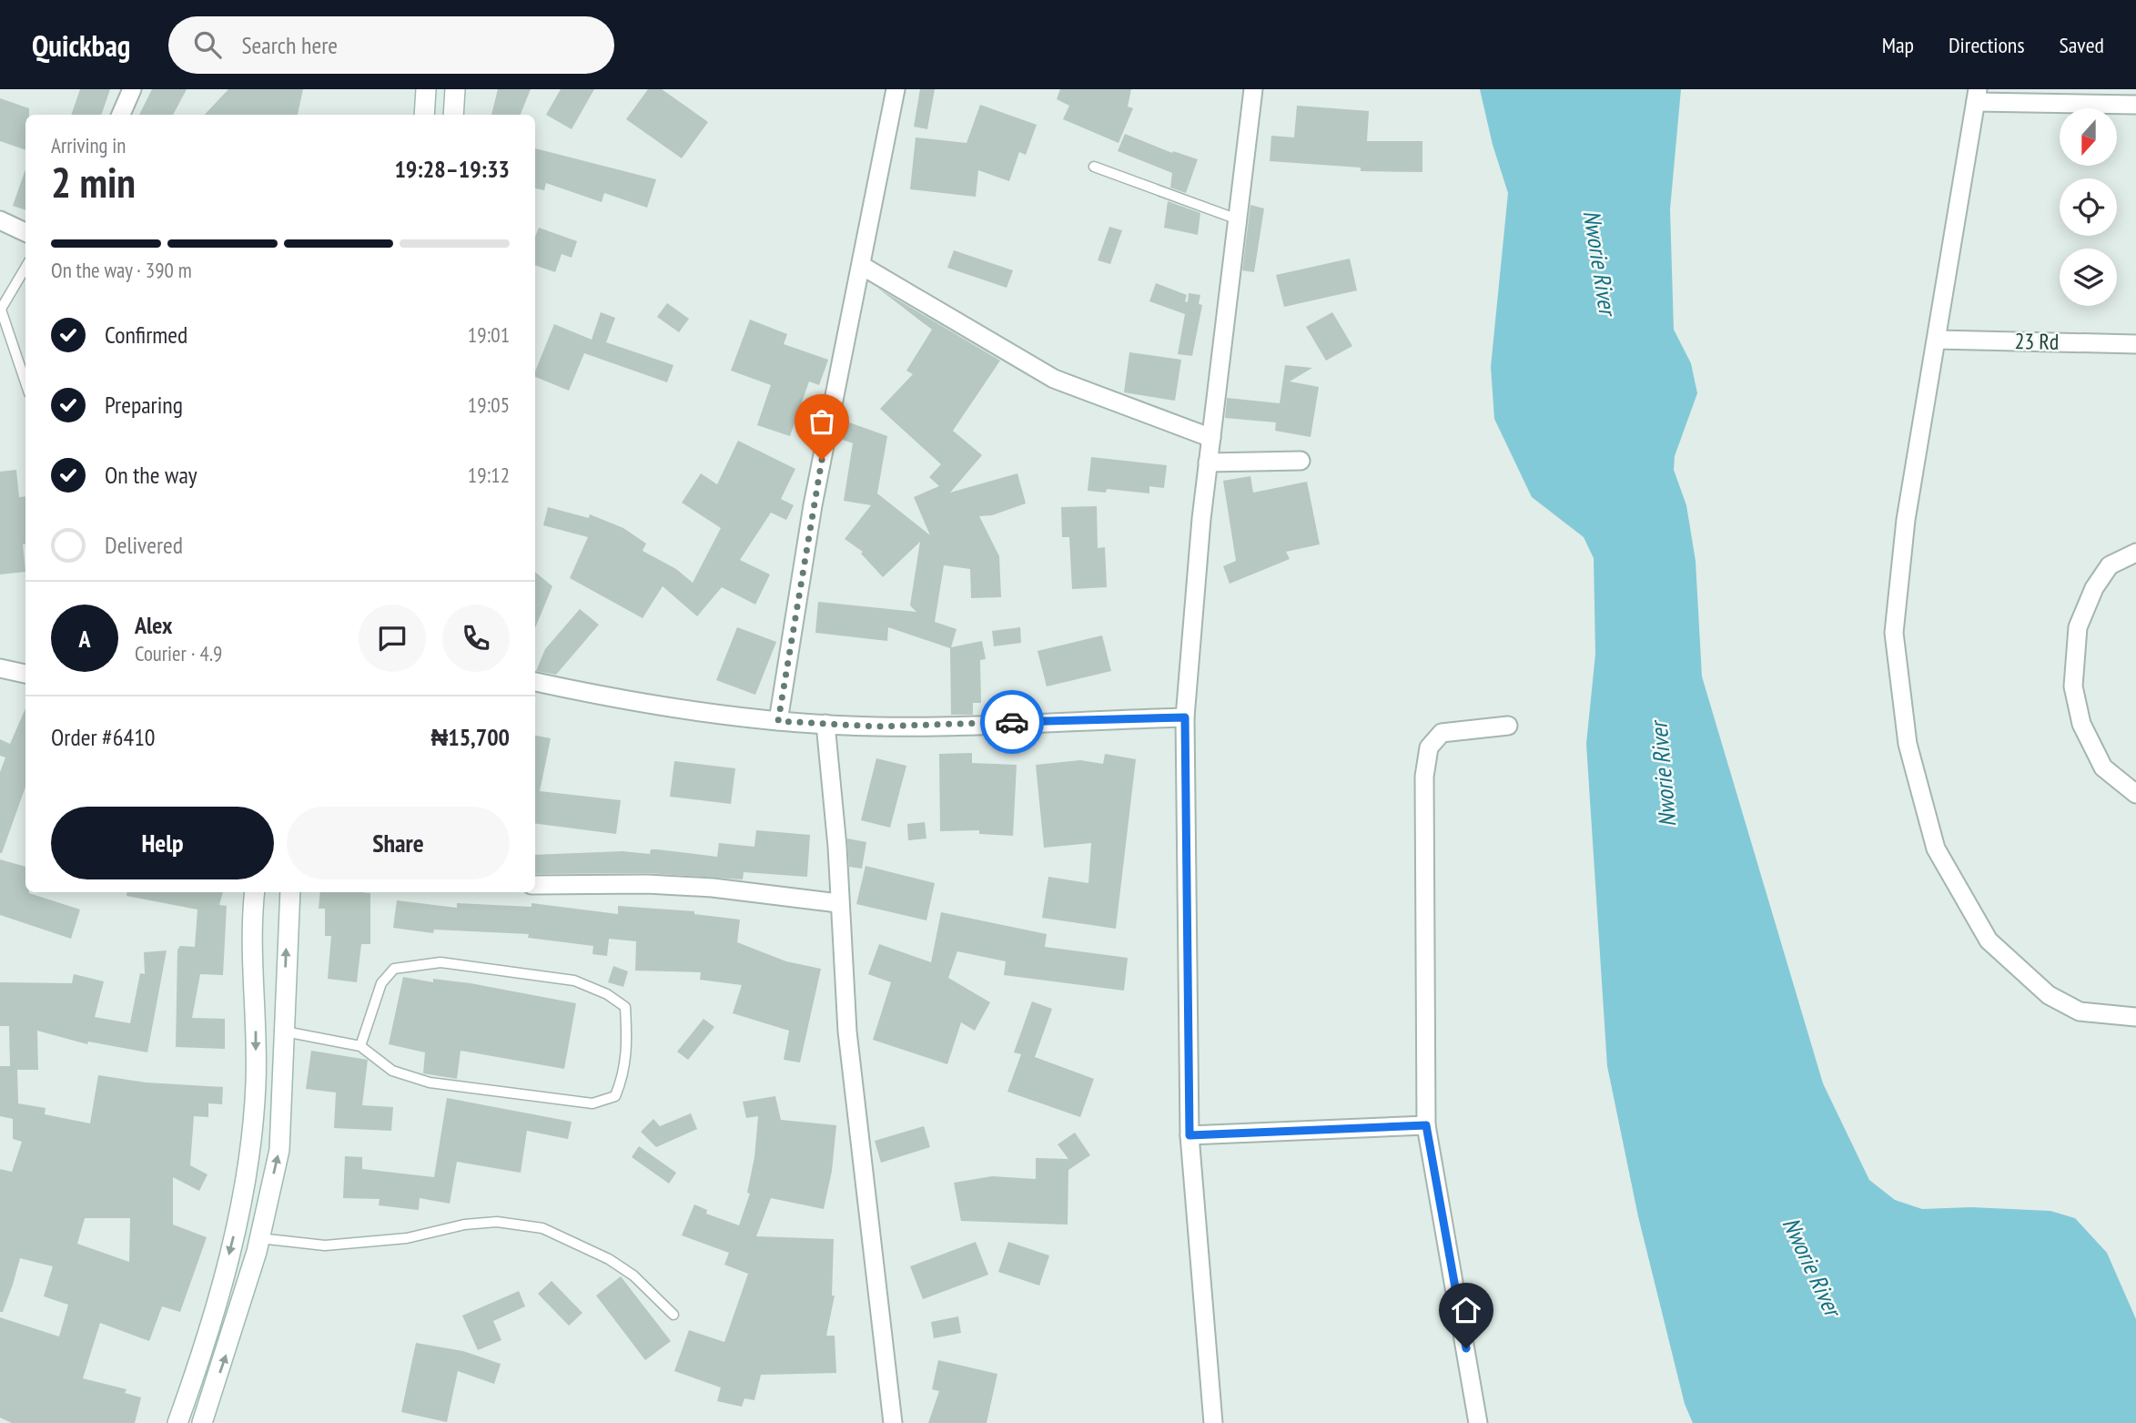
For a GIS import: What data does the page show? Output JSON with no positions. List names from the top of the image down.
{
  "streets": {
    "street": ["23 Rd"]
  },
  "water": ["Nworie River"],
  "north": "bottom",
  "page": {
    "header": "Quickbag",
    "search": "Search here",
    "nav": ["Map", "Directions", "Saved"],
    "heading": ["2 min", "Arriving in", "19:28–19:33"],
    "panel": [
      "Alex",
      "Courier · 4.9",
      "Order #6410",
      "₦15,700"
    ],
    "bar": "On the way · 390 m",
    "list": [
      ["Confirmed", "19:01"],
      ["Preparing", "19:05"],
      ["On the way", "19:12"],
      "Delivered"
    ],
    "round": "A",
    "buttons": ["Help", "Share"]
  }
}
